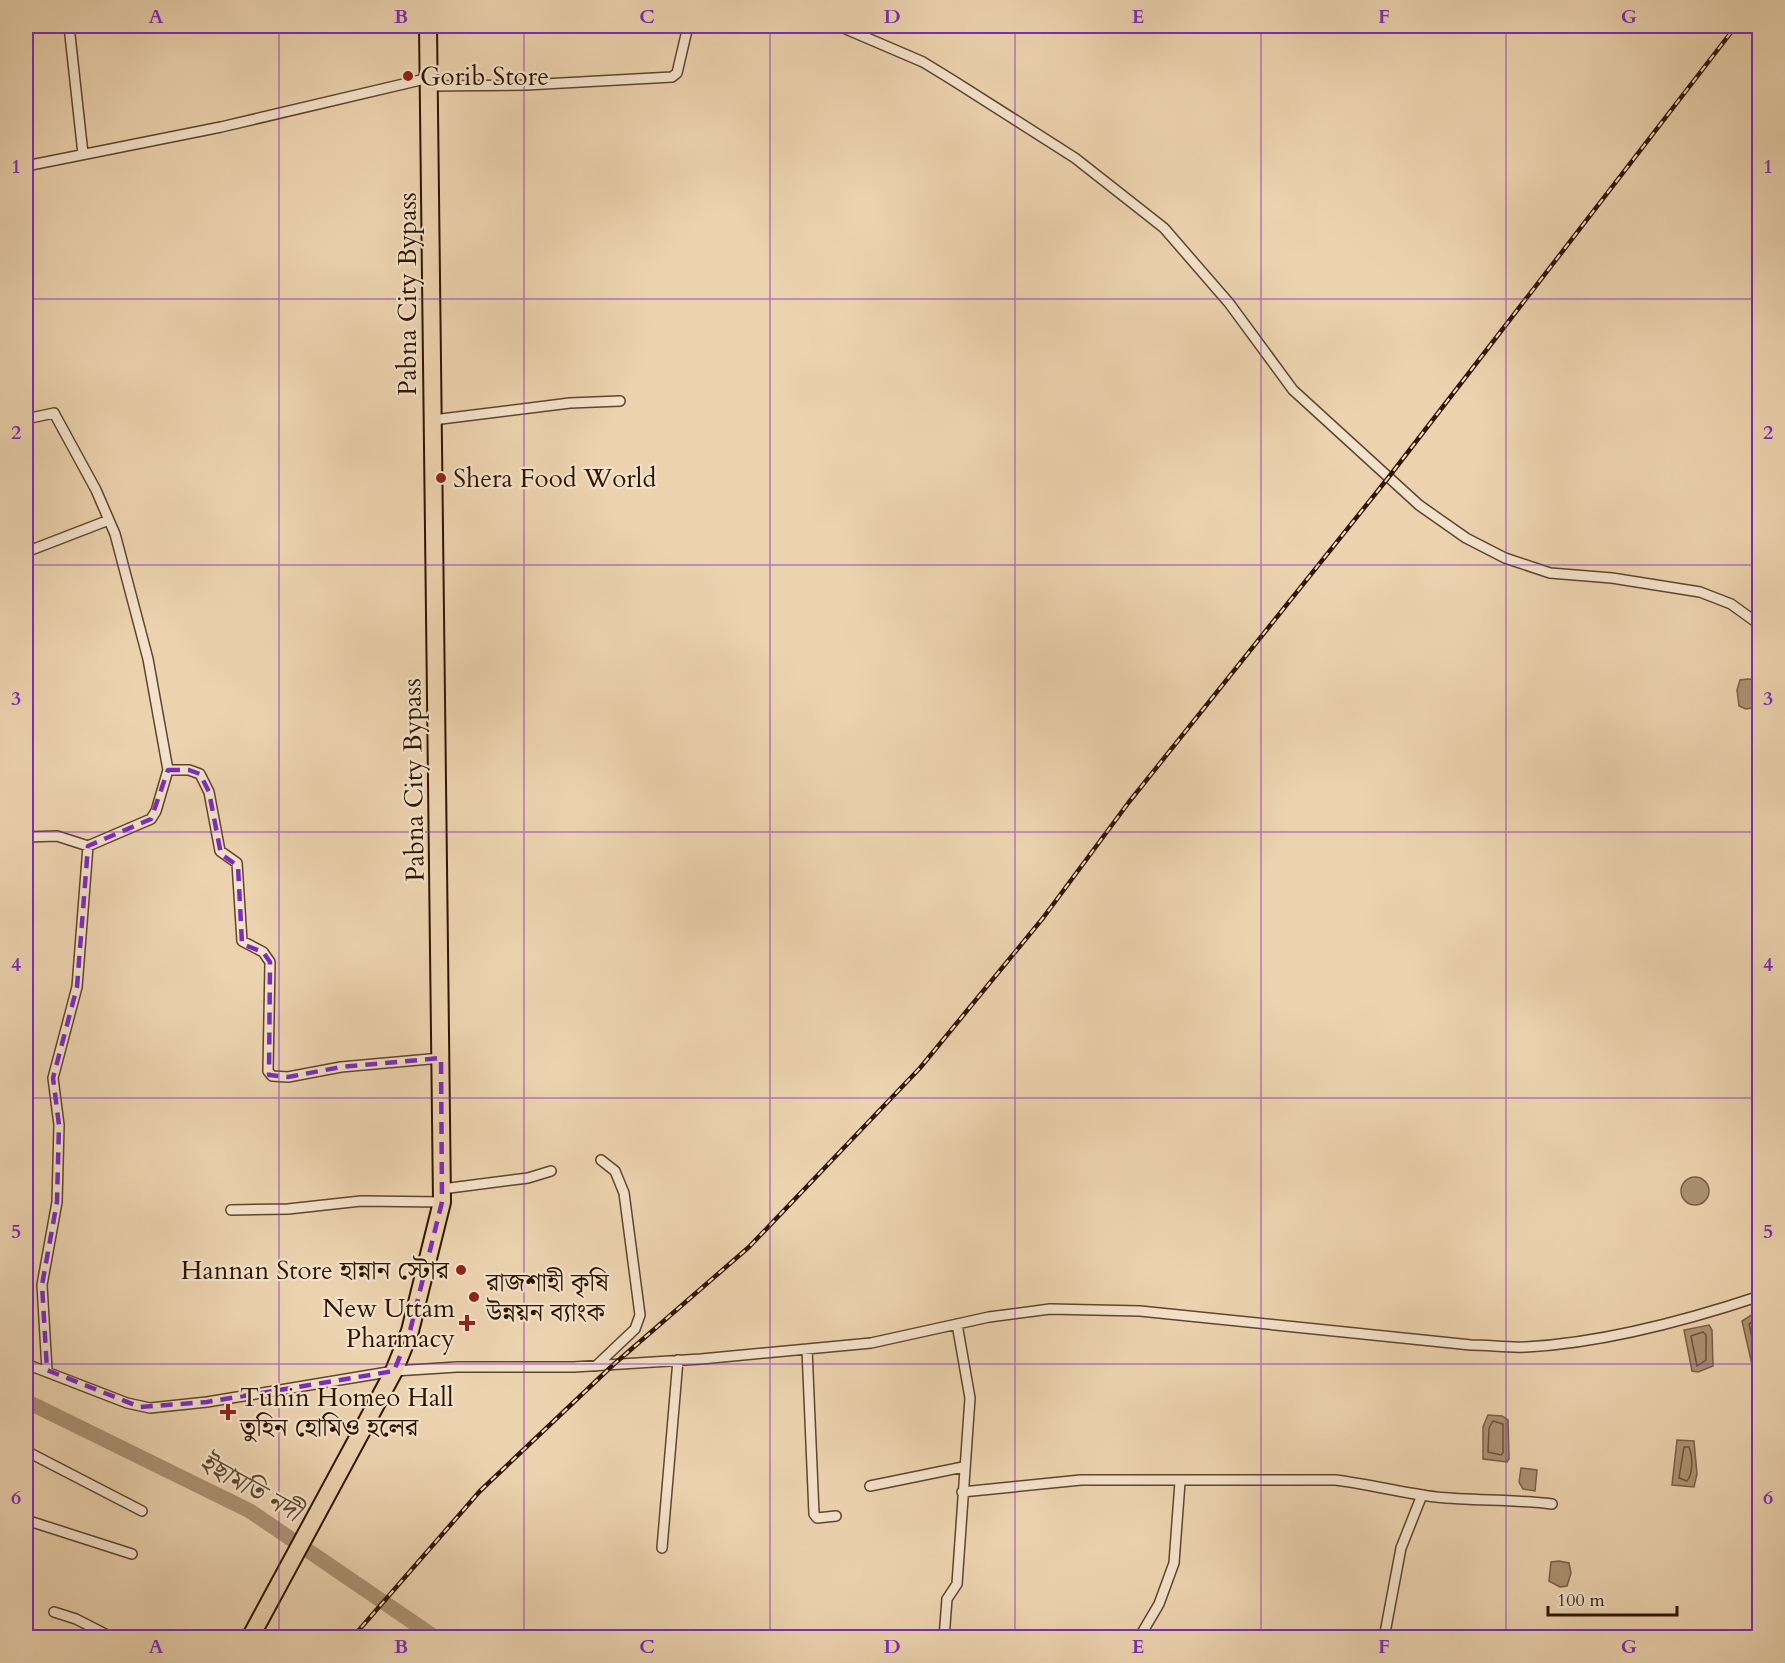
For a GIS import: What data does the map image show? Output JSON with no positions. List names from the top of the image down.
{
  "streets": {
    "highway": ["Pabna City Bypass"]
  },
  "water": ["ইছামতি নদী"],
  "places": {
    "other": [
      "Gorib Store",
      "Shera Food World",
      "Hannan Store হান্নান স্টোর",
      "রাজশাহী কৃষি উন্নয়ন ব্যাংক"
    ],
    "health": ["New Uttam Pharmacy", "Tuhin Homeo Hall তুহিন হোমিও হলের"]
  },
  "scale_bar": "100 m",
  "grid": {
    "columns": [
      "A",
      "B",
      "C",
      "D",
      "E",
      "F",
      "G"
    ],
    "rows": [
      "1",
      "2",
      "3",
      "4",
      "5",
      "6"
    ]
  }
}
